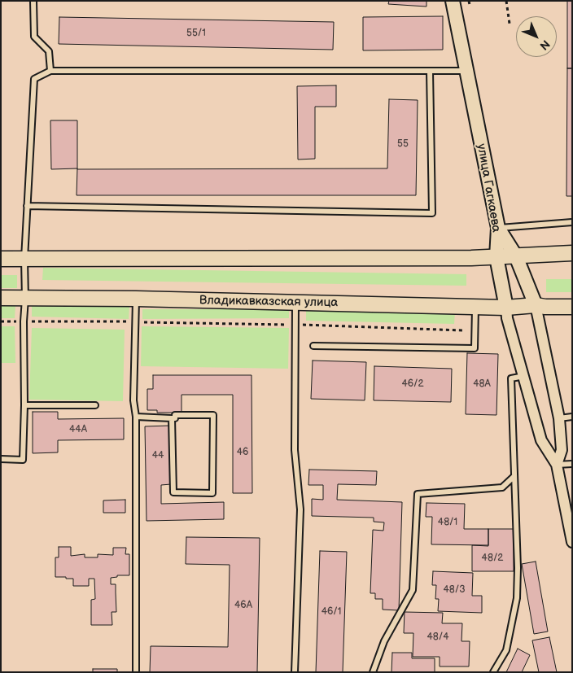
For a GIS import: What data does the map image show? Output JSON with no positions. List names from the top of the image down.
{
  "streets": {
    "main road": ["Владикавказская улица"],
    "street": ["улица Гагкаева"]
  },
  "crossings": [
    ["улица Гагкаева", "Владикавказская улица"]
  ],
  "house_numbers": [
    "55/1",
    "55",
    "46/2",
    "48А",
    "44А",
    "46",
    "44",
    "48/1",
    "48/2",
    "48/3",
    "46А",
    "46/1",
    "48/4"
  ],
  "north": "bottom right"
}
